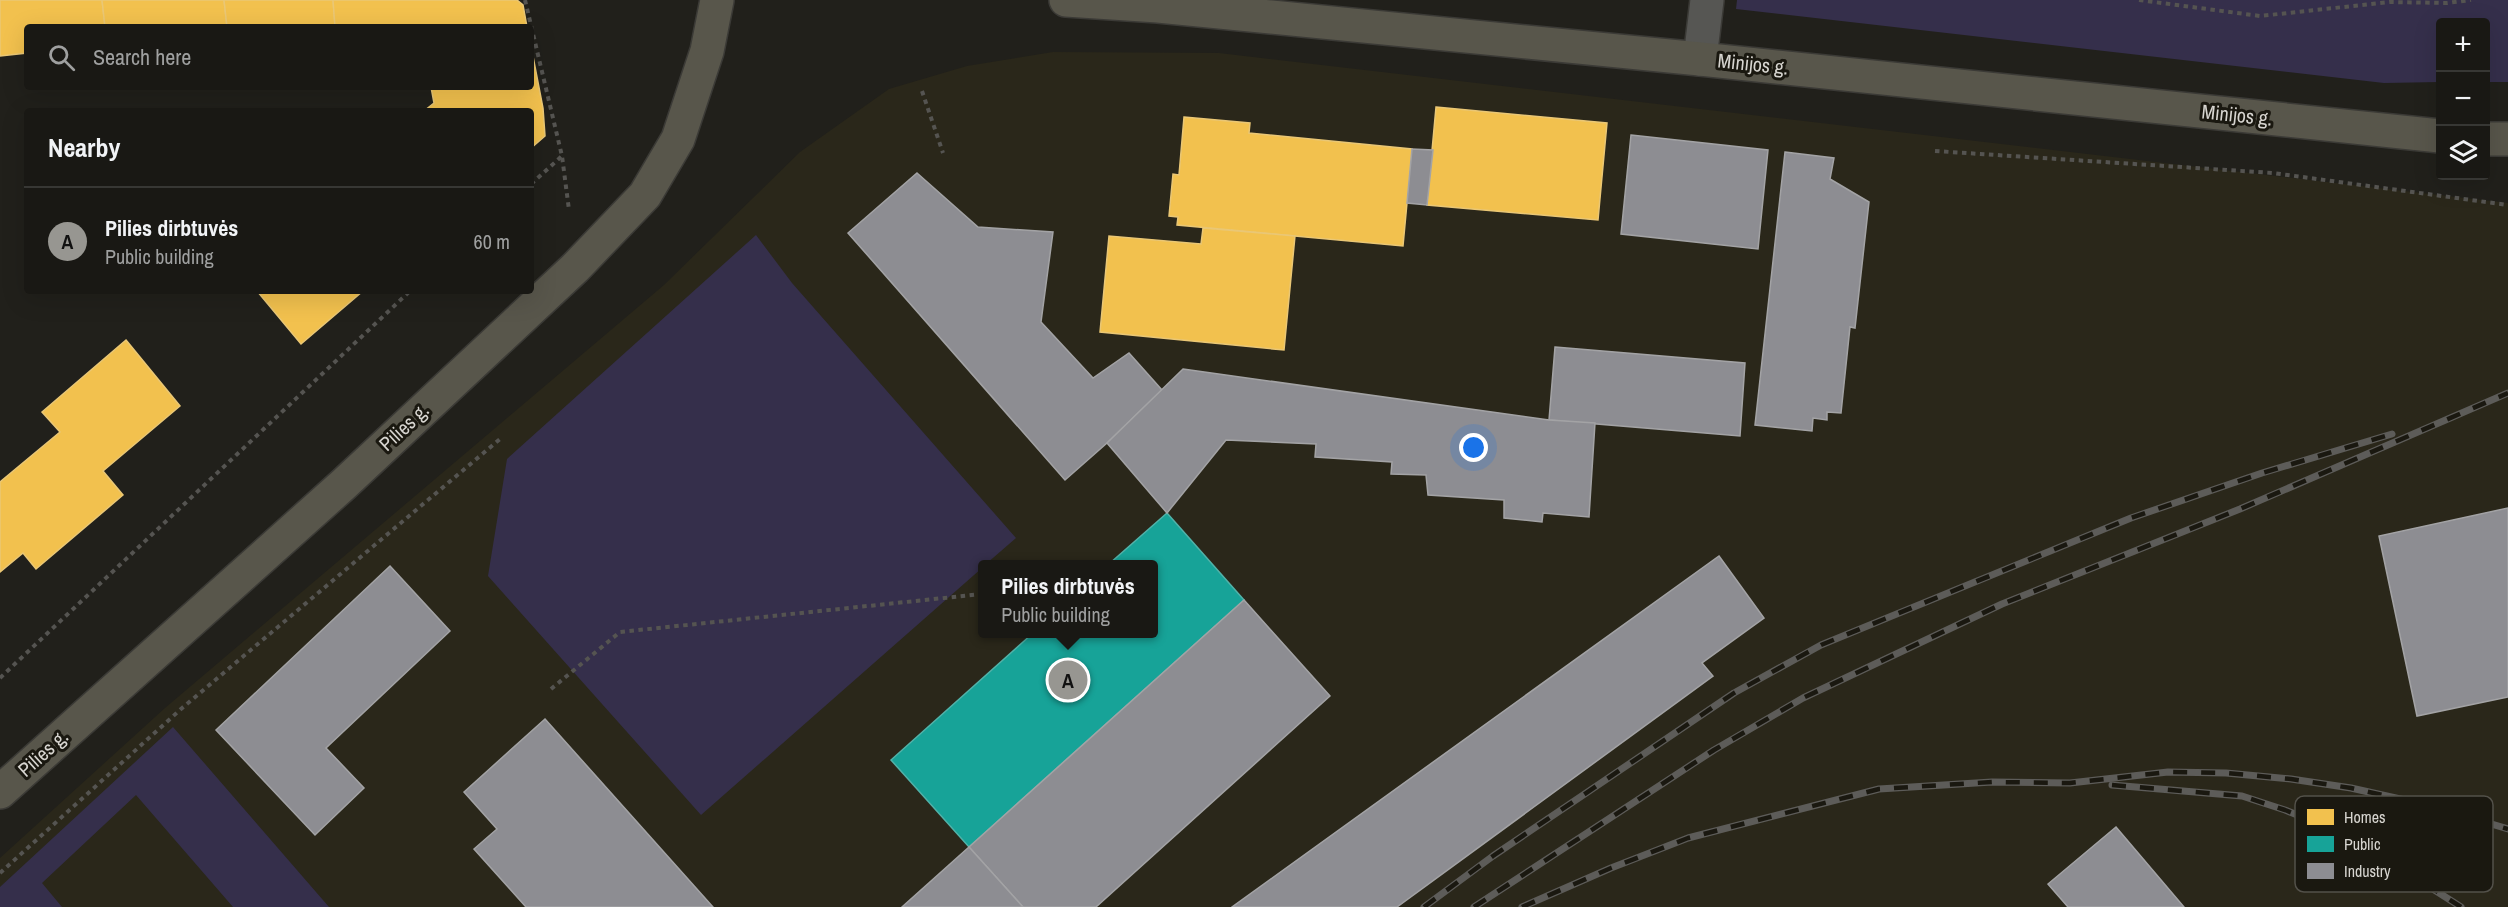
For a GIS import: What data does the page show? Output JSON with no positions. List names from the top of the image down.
{
  "streets": {
    "main road": ["Minijos g.", "Pilies g."]
  },
  "legend": ["Homes", "Public", "Industry"],
  "page": {
    "map_buttons": ["+", "−"],
    "search": "Search here",
    "heading": "Nearby",
    "list": [
      {
        "mark": "A",
        "name": "Pilies dirbtuvės",
        "note": "Public building",
        "value": "60 m"
      }
    ],
    "popup": ["Pilies dirbtuvės", "Public building"],
    "pins": "A"
  }
}
